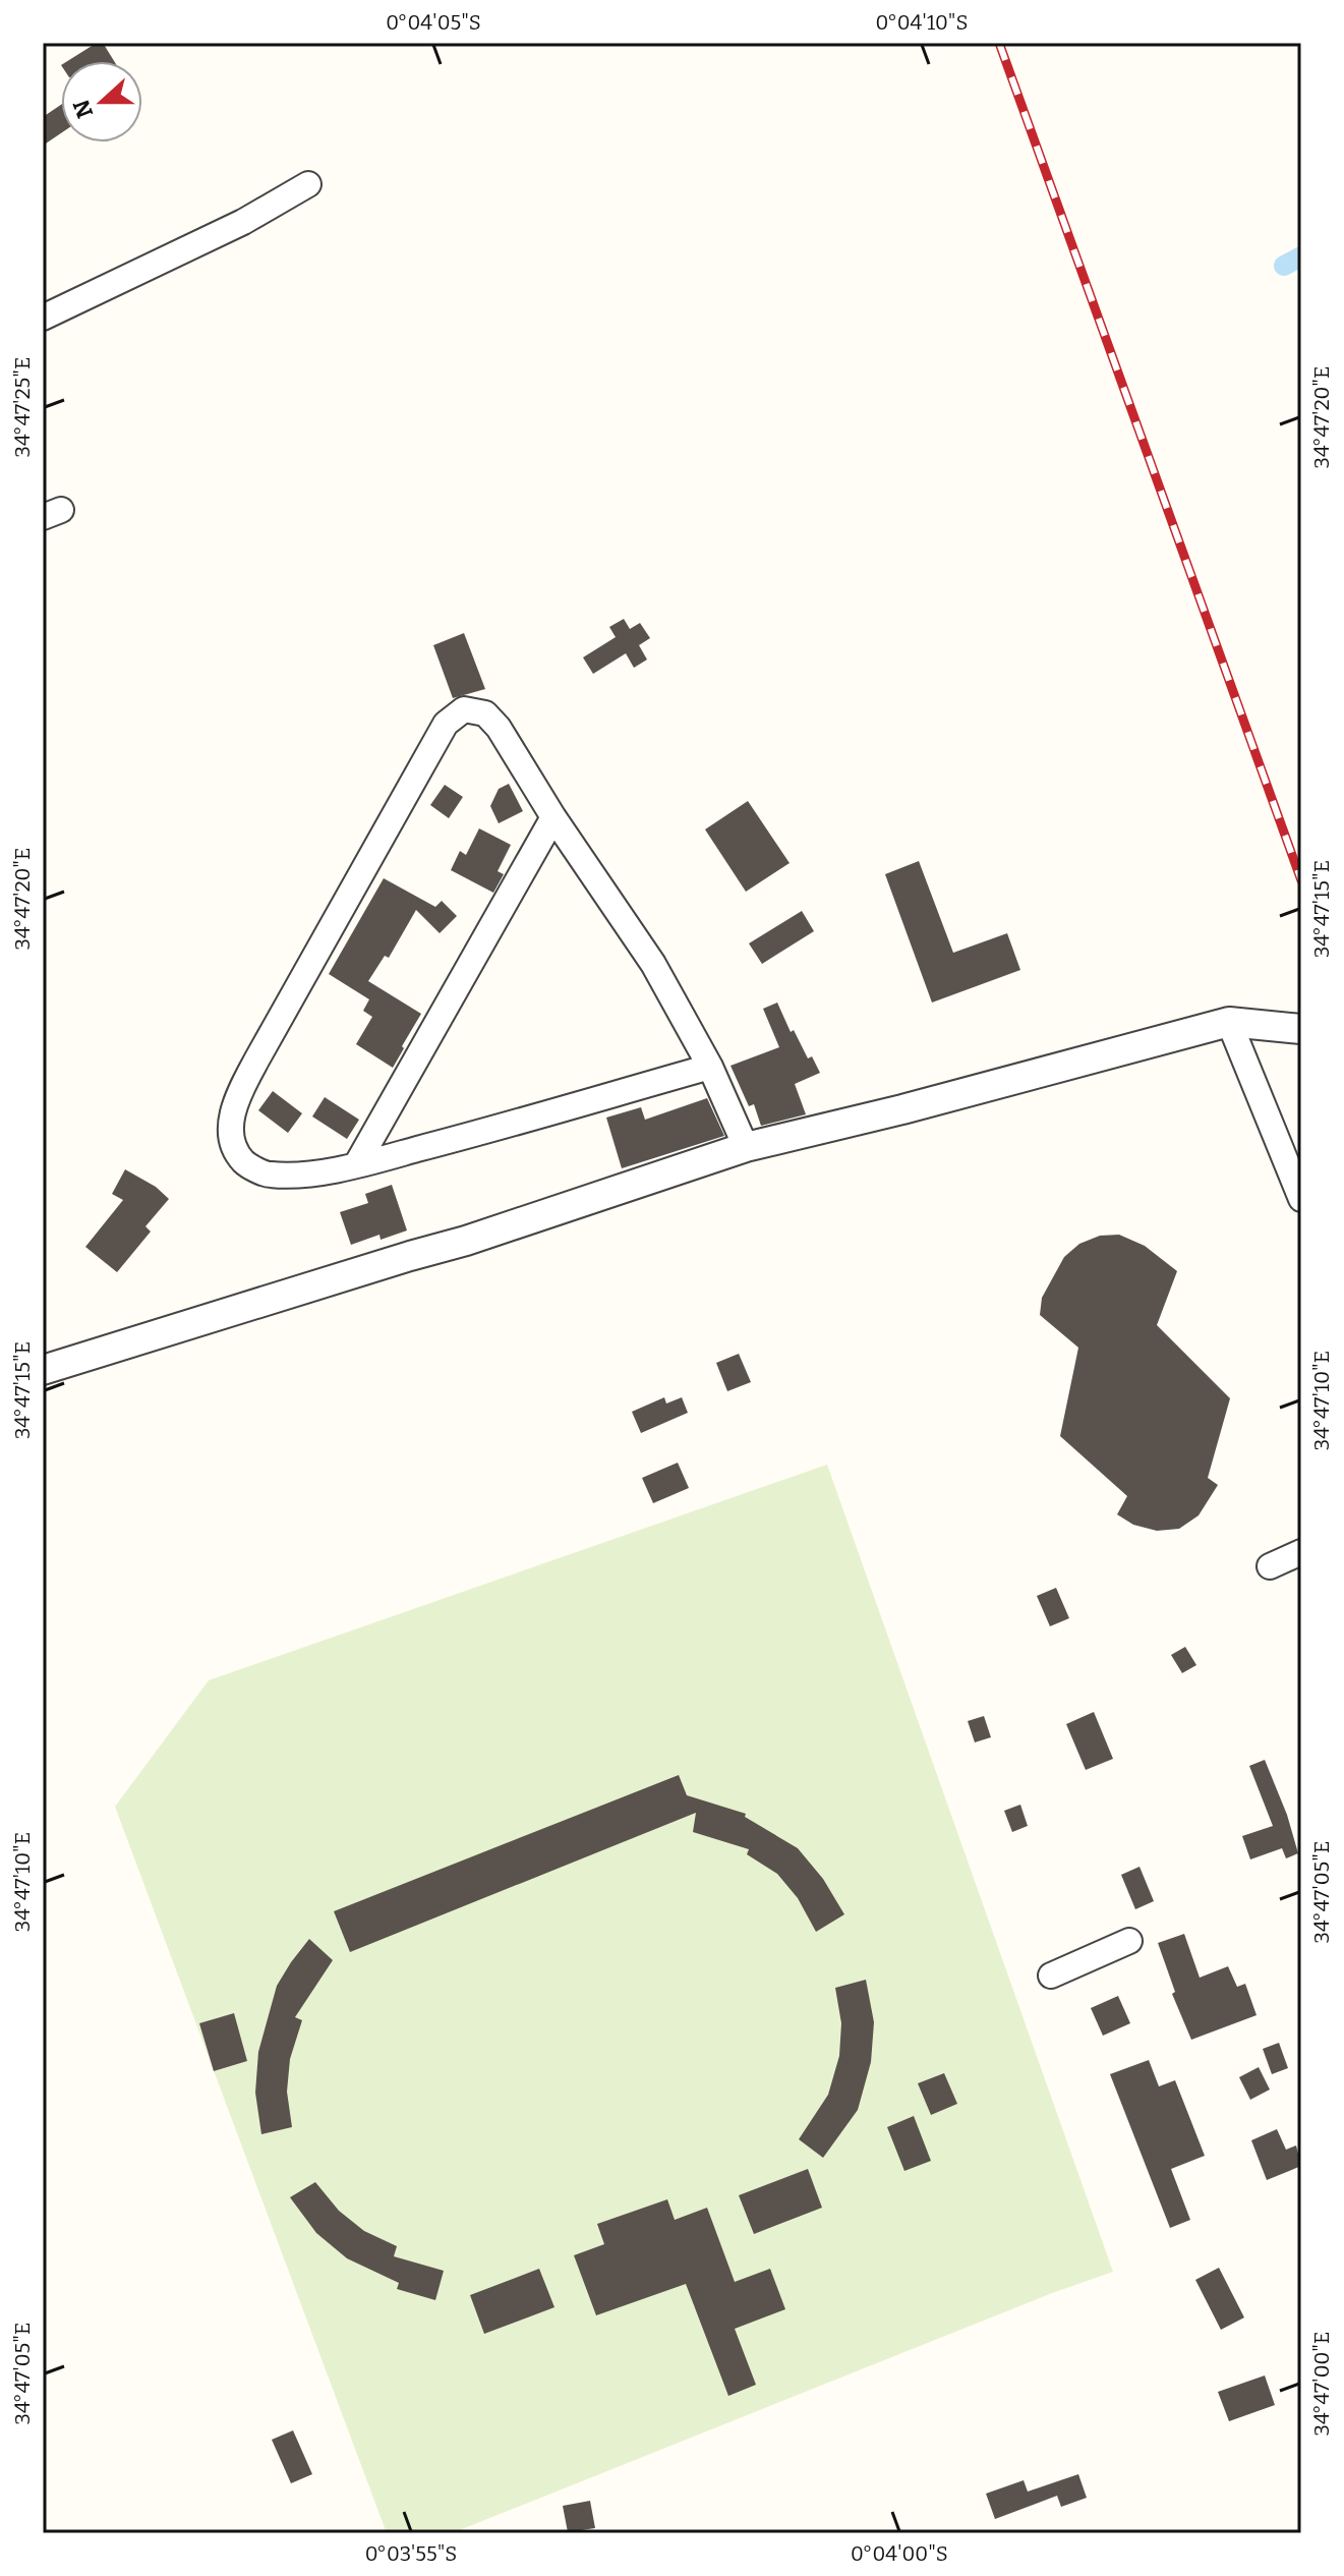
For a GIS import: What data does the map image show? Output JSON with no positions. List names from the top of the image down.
{
  "north": "left",
  "coordinates": [
    "0°04'05\"S",
    "0°04'10\"S",
    "34°47'25\"E",
    "34°47'20\"E",
    "34°47'15\"E",
    "34°47'10\"E",
    "34°47'05\"E",
    "34°47'00\"E",
    "0°03'55\"S",
    "0°04'00\"S"
  ]
}
